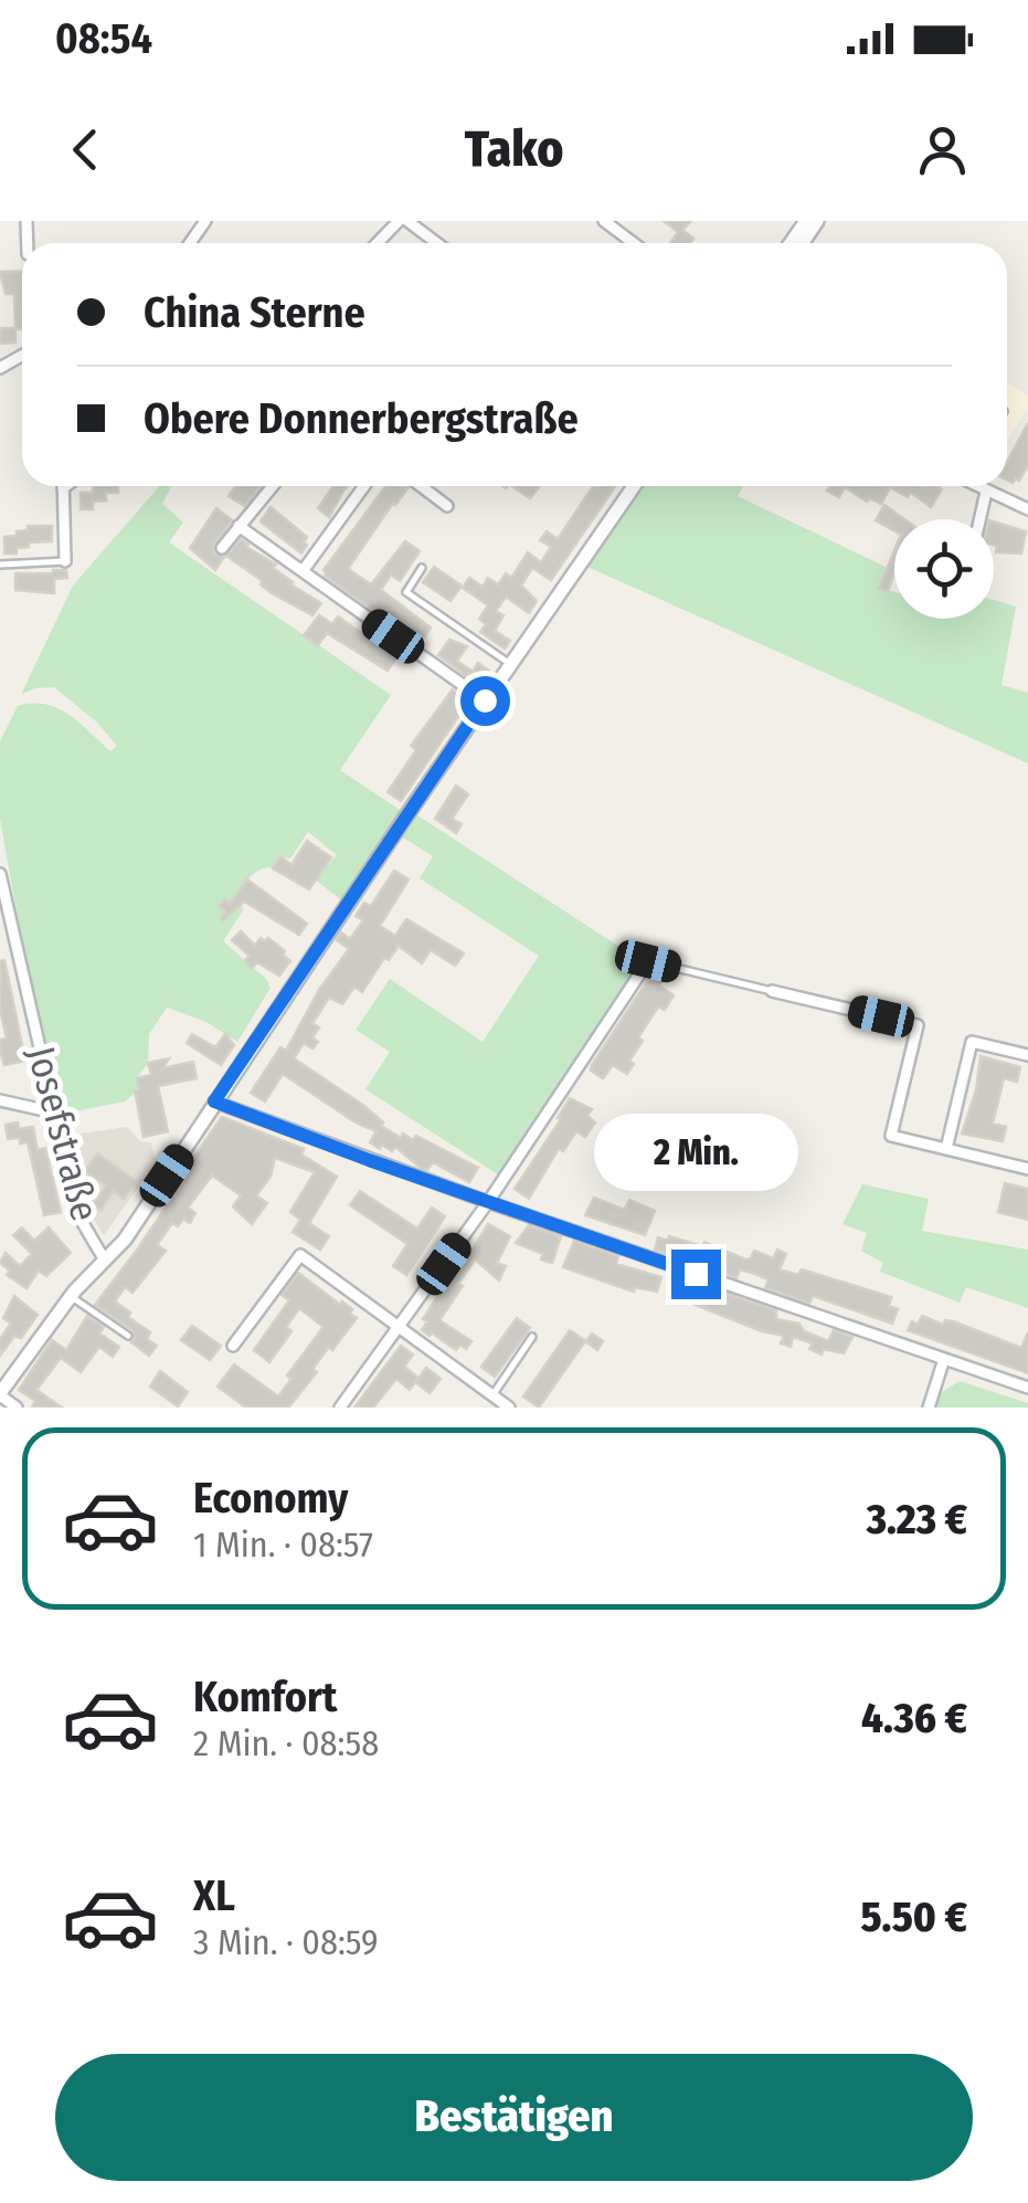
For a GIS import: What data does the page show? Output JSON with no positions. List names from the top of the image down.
{
  "streets": {
    "street": ["Josefstraße"]
  },
  "page": {
    "status": "08:54",
    "header": "Tako",
    "banner": ["China Sterne", "Obere Donnerbergstraße"],
    "bubble": "2 Min.",
    "list": [
      {
        "name": "Economy",
        "note": "1 Min. · 08:57",
        "value": "3.23 €"
      },
      {
        "name": "Komfort",
        "note": "2 Min. · 08:58",
        "value": "4.36 €"
      },
      {
        "name": "XL",
        "note": "3 Min. · 08:59",
        "value": "5.50 €"
      }
    ],
    "buttons": "Bestätigen"
  }
}
